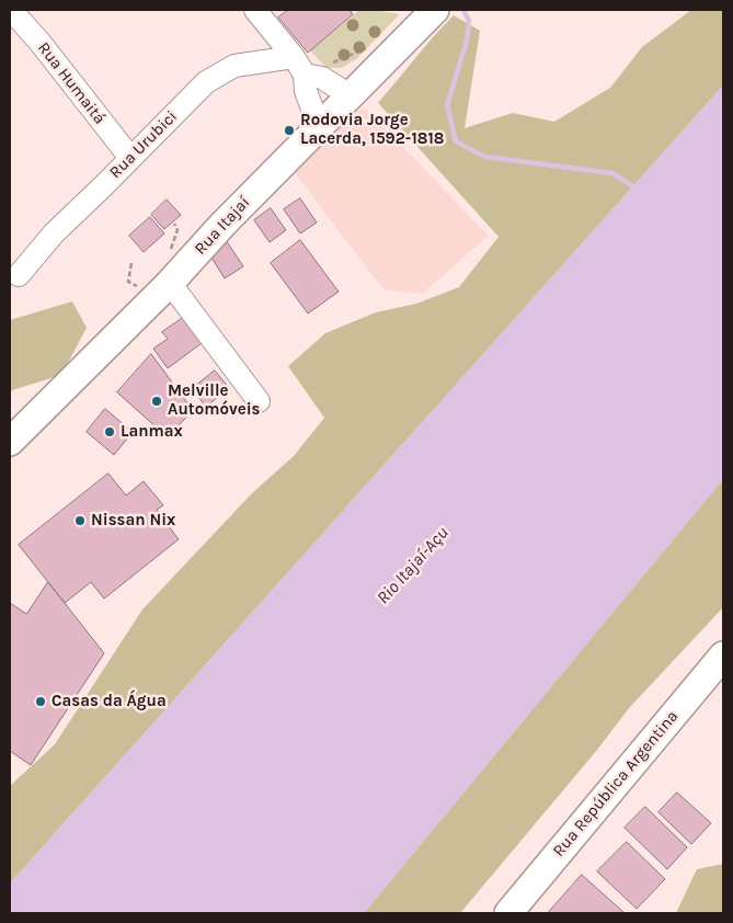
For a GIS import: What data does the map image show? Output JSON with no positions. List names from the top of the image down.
{
  "streets": {
    "main road": ["Rua Itajaí", "Rua República Argentina"],
    "street": ["Rua Humaitá", "Rua Urubici"]
  },
  "crossings": [
    ["Rua Humaitá", "Rua Urubici"],
    ["Rua Urubici", "Rua Itajaí"]
  ],
  "water": ["Rio Itajaí-Açu"],
  "places": [
    "Rodovia Jorge Lacerda, 1592-1818",
    "Melville Automóveis",
    "Lanmax",
    "Nissan Nix",
    "Casas da Água"
  ]
}
